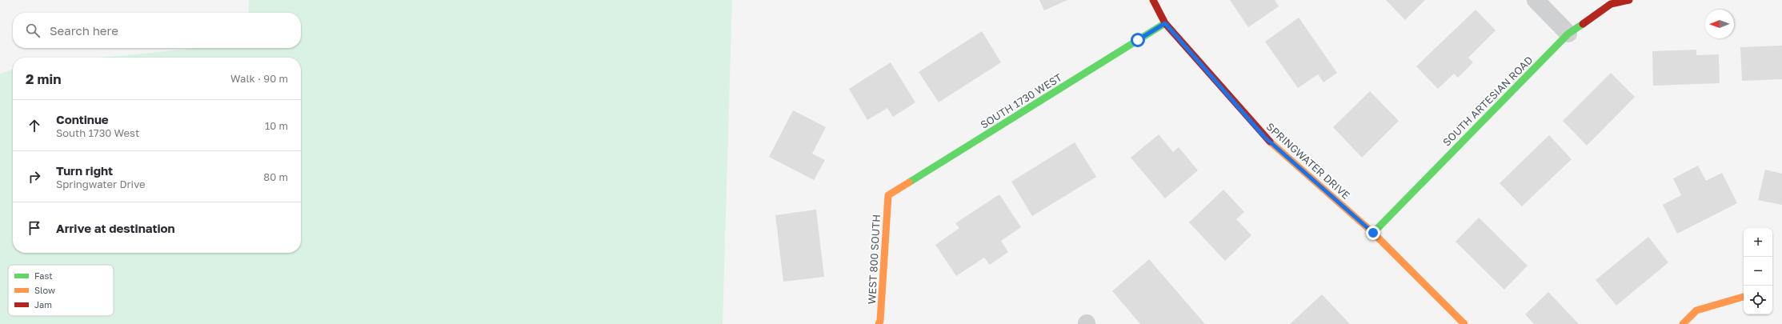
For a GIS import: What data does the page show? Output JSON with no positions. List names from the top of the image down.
{
  "streets": {
    "street": [
      "SOUTH 1730 WEST",
      "SOUTH ARTESIAN ROAD",
      "SPRINGWATER DRIVE",
      "WEST 800 SOUTH"
    ]
  },
  "crossings": [
    ["SOUTH 1730 WEST", "SPRINGWATER DRIVE"],
    ["SOUTH 1730 WEST", "WEST 800 SOUTH"],
    ["SOUTH ARTESIAN ROAD", "SPRINGWATER DRIVE"]
  ],
  "legend": ["Fast", "Slow", "Jam"],
  "north": "left",
  "page": {
    "search": "Search here",
    "heading": ["2 min", "Walk · 90 m"],
    "list": [
      ["Continue", "South 1730 West", "10 m"],
      ["Turn right", "Springwater Drive", "80 m"],
      "Arrive at destination"
    ],
    "map_buttons": ["+", "−"]
  }
}
